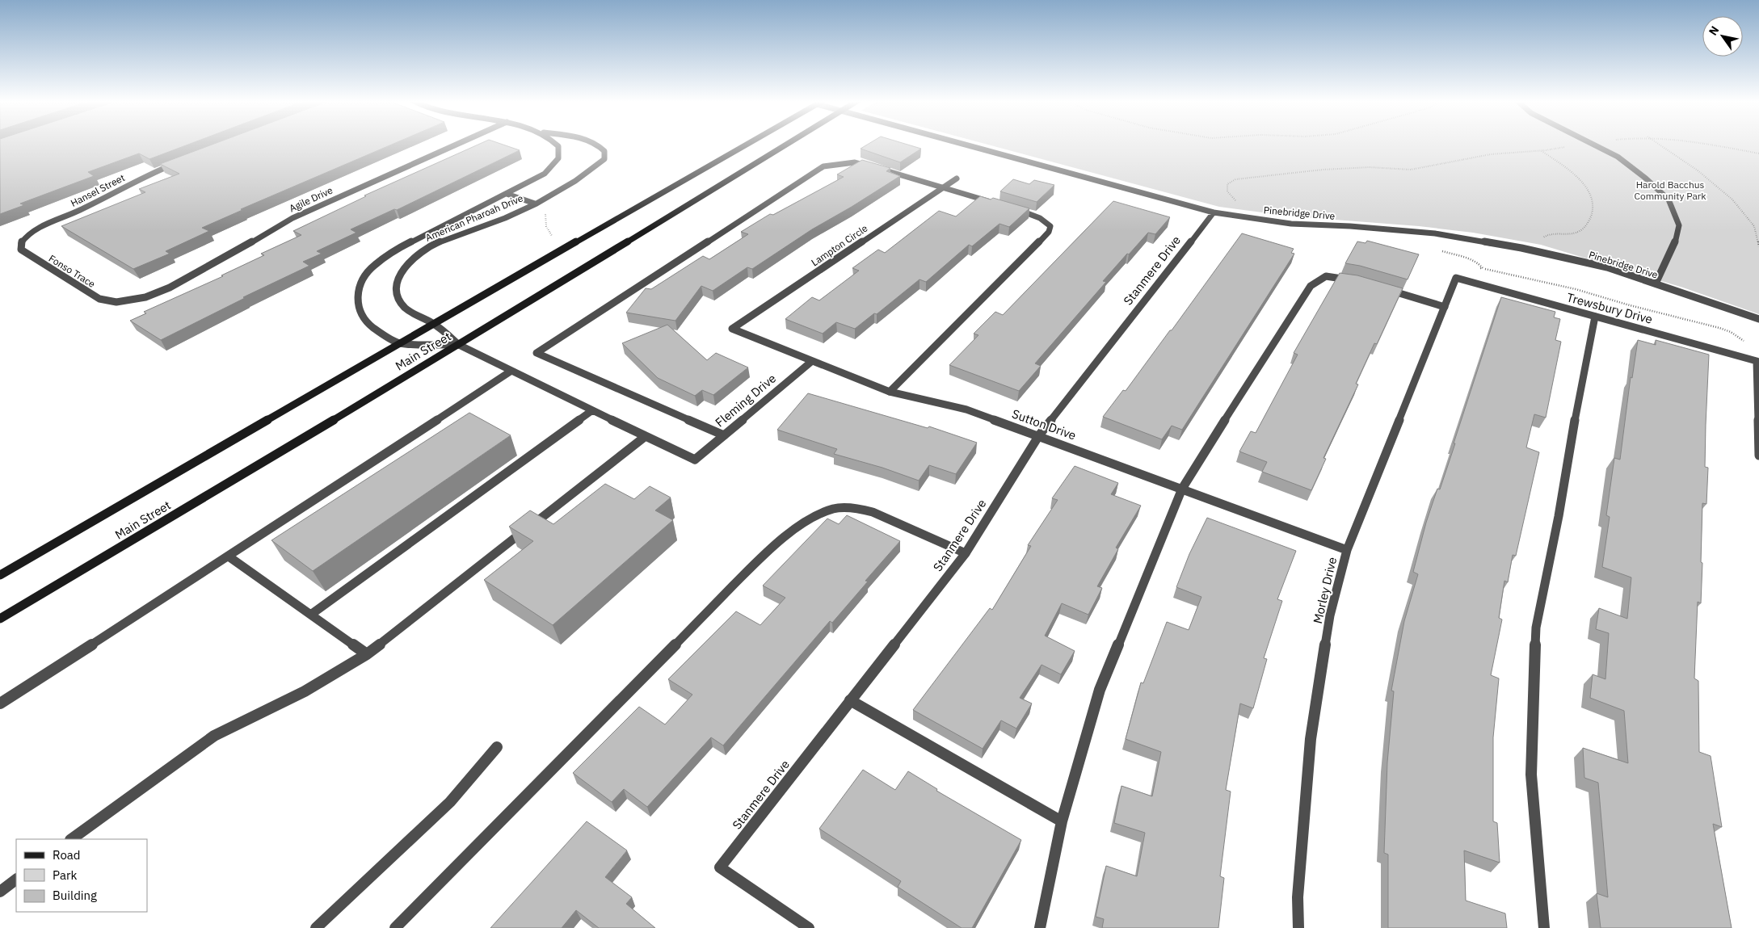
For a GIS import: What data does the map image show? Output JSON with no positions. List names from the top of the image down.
{
  "streets": {
    "main road": ["Main Street"],
    "street": [
      "Hansel Street",
      "Agile Drive",
      "Pinebridge Drive",
      "American Pharoah Drive",
      "Lampton Circle",
      "Stanmere Drive",
      "Fonso Trace",
      "Trewsbury Drive",
      "Fleming Drive",
      "Sutton Drive",
      "Morley Drive"
    ]
  },
  "crossings": [
    ["Hansel Street", "Fonso Trace"],
    ["Agile Drive", "Fonso Trace"],
    ["Pinebridge Drive", "Stanmere Drive"],
    ["American Pharoah Drive", "Main Street"],
    ["Lampton Circle", "Sutton Drive"],
    ["Stanmere Drive", "Sutton Drive"],
    ["Trewsbury Drive", "Morley Drive"],
    ["Fleming Drive", "Sutton Drive"],
    ["Sutton Drive", "Morley Drive"]
  ],
  "parks": ["Harold Bacchus Community Park"],
  "legend": ["Road", "Park", "Building"],
  "north": "top left"
}
